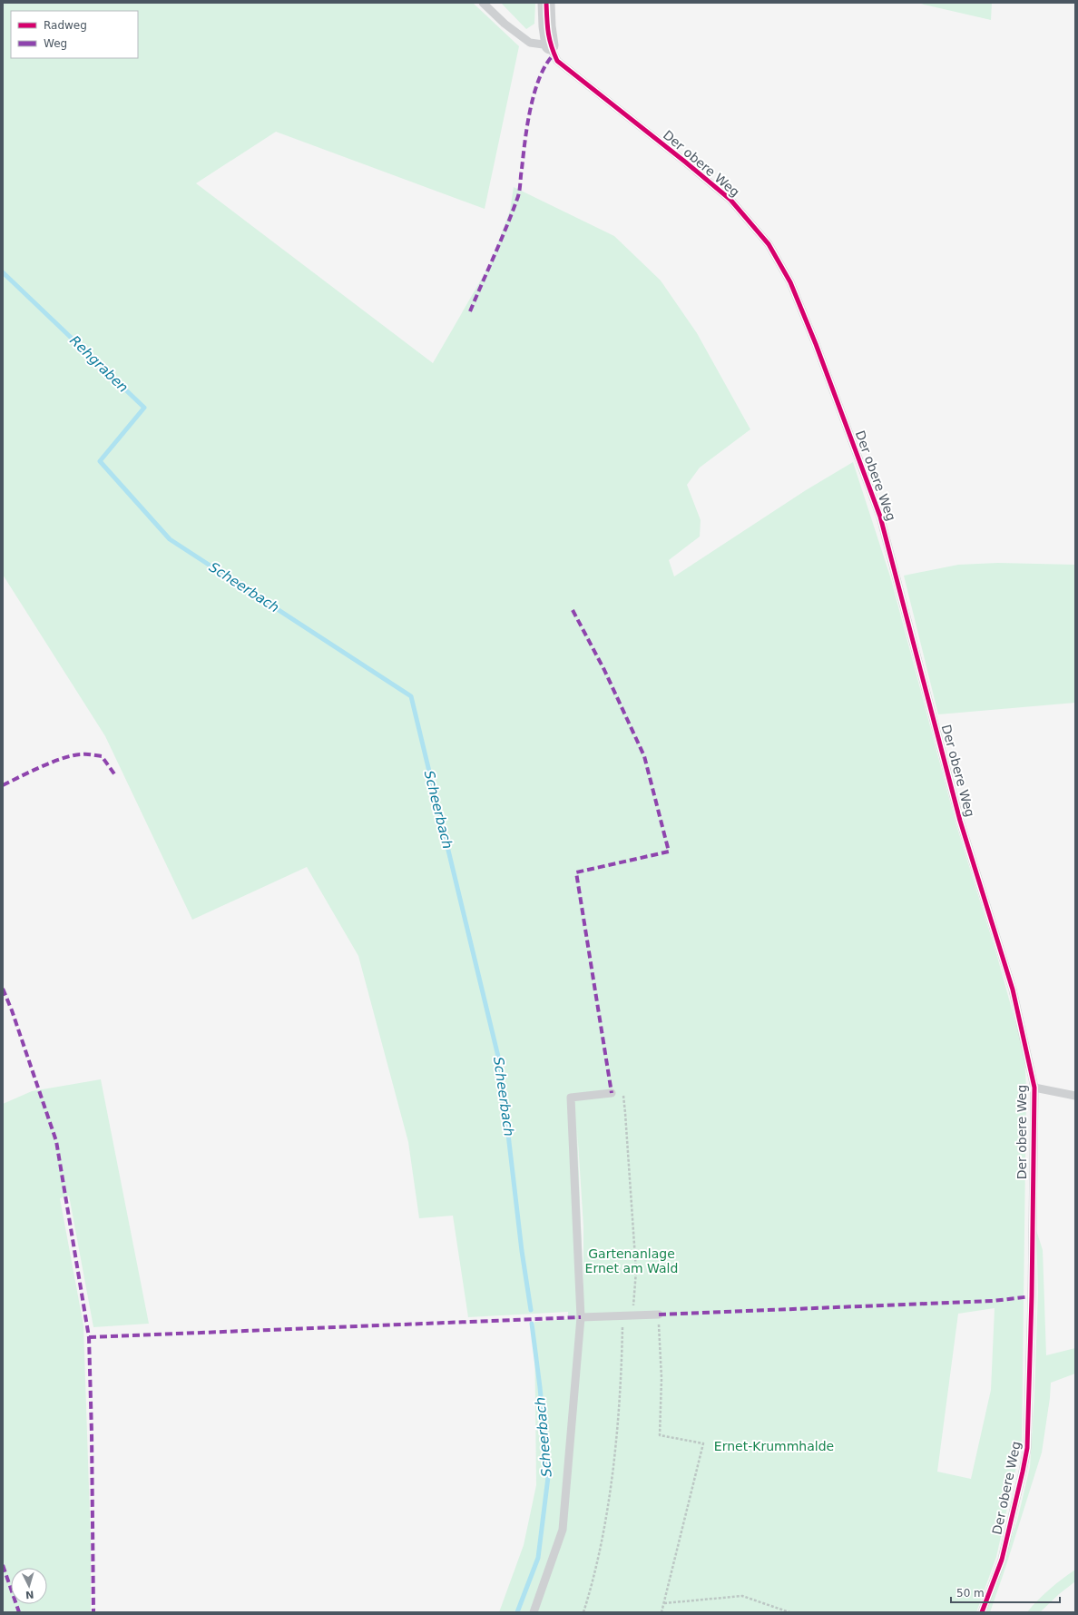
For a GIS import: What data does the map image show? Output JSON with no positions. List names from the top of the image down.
{
  "streets": {
    "lane": ["Der obere Weg"]
  },
  "water": ["Rehgraben", "Scheerbach"],
  "parks": ["Gartenanlage Ernet am Wald", "Ernet-Krummhalde"],
  "legend": ["Radweg", "Weg"],
  "scale_bar": "50 m",
  "north": "bottom"
}
